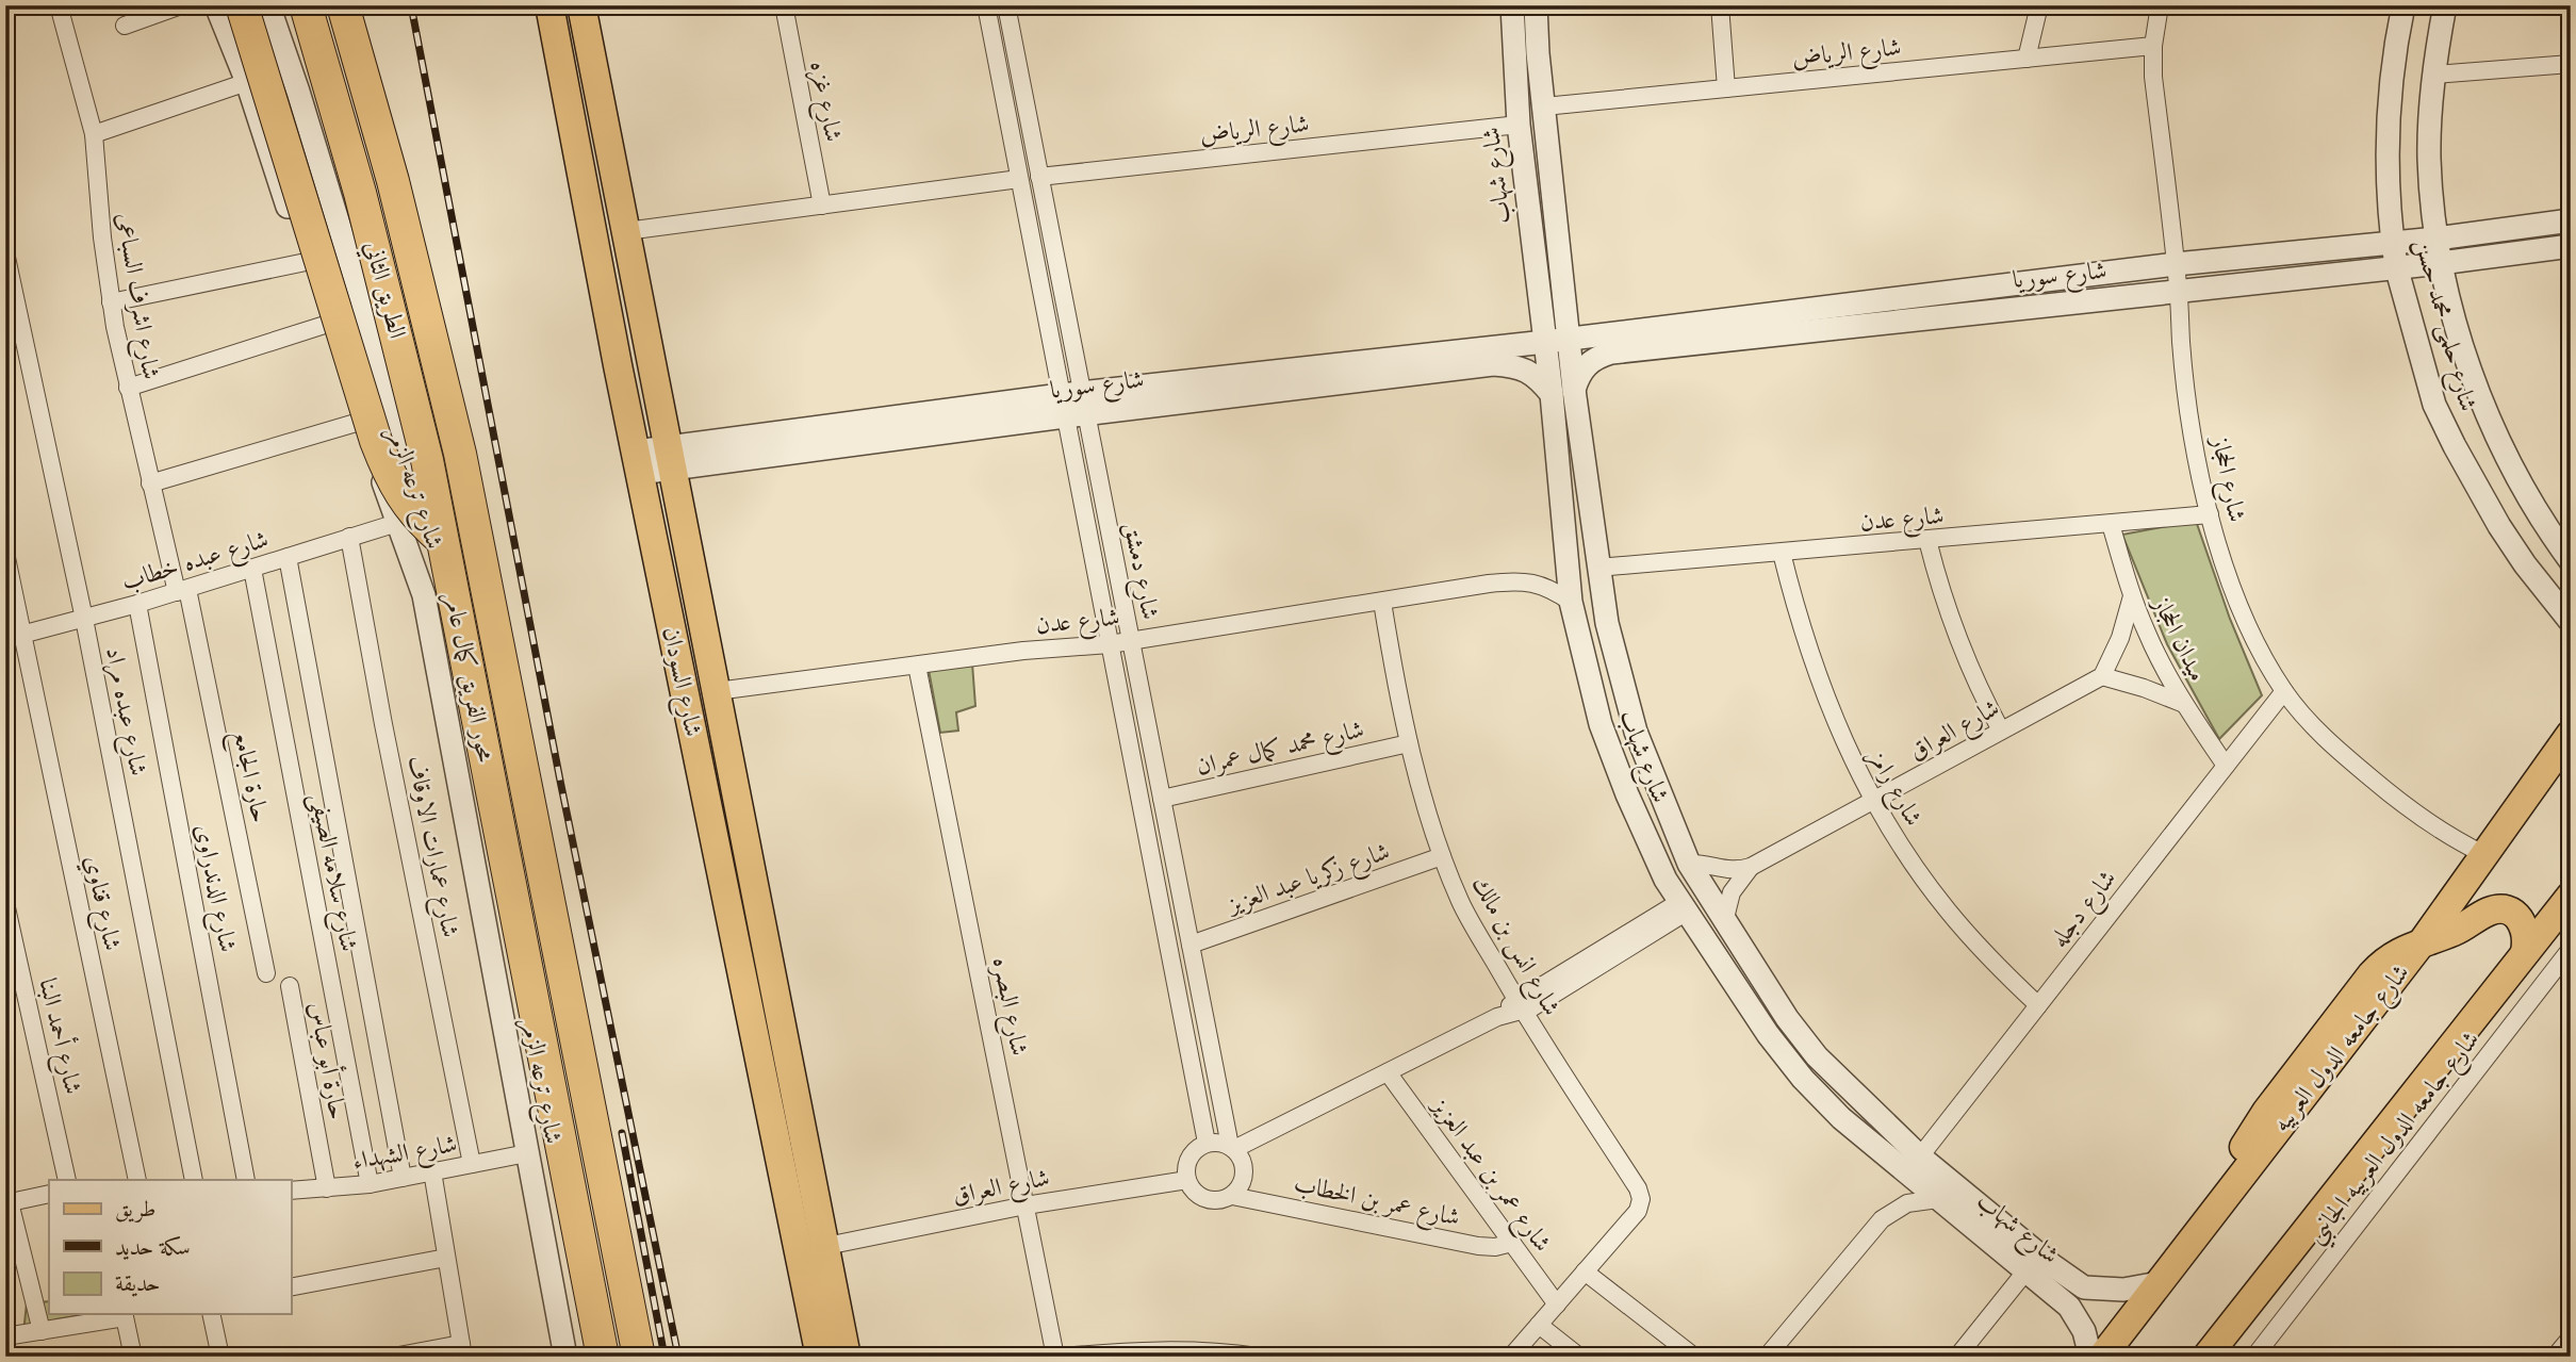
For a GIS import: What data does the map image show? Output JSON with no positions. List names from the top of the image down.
{
  "streets": {
    "highway": ["محور الفريق كمال عامر"],
    "main road": ["شارع السودان", "شارع جامعه الدول العربيه"],
    "street": [
      "شارع الرياض",
      "شارع غزه",
      "شارع شهاب",
      "شارع سوريا",
      "الطريق الثاني",
      "شارع اشرف السباعى",
      "شارع حلمى محمد حسن",
      "شارع الحجاز",
      "شارع ترعه الزمر",
      "شارع عدن",
      "شارع عبده خطاب",
      "شارع دمشق",
      "ميدان الحجاز",
      "شارع عبده مراد",
      "شارع العراق",
      "شارع محمد كمال عمران",
      "حارة الجامع",
      "شارع رامز",
      "شارع عمارات الاوقاف",
      "شارع سلامه الصيفى",
      "شارع زكريا عبد العزيز",
      "شارع الدندراوى",
      "شارع قناوي",
      "شارع دجله",
      "شارع انس بن مالك",
      "شارع البصره",
      "شارع أحمد البنا",
      "حارة أبو عباس",
      "شارع جامعه الدول العربيه الجانبي",
      "شارع الشهداء",
      "شارع عمر بن عبد العزيز",
      "شارع عمر بن الخطاب"
    ]
  },
  "crossings": [
    ["شارع الرياض", "شارع شهاب"],
    ["شارع الرياض", "شارع الحجاز"],
    ["شارع الرياض", "شارع دمشق"],
    ["شارع شهاب", "شارع سوريا"],
    ["شارع شهاب", "شارع عدن"],
    ["شارع شهاب", "شارع العراق"],
    ["شارع شهاب", "شارع دجله"],
    ["شارع سوريا", "شارع حلمى محمد حسن"],
    ["شارع سوريا", "شارع الحجاز"],
    ["شارع سوريا", "شارع دمشق"],
    ["شارع سوريا", "شارع السودان"],
    ["الطريق الثاني", "شارع ترعه الزمر"],
    ["شارع اشرف السباعى", "شارع عبده خطاب"],
    ["شارع اشرف السباعى", "حارة الجامع"],
    ["شارع الحجاز", "شارع عدن"],
    ["شارع الحجاز", "شارع دجله"],
    ["شارع الحجاز", "شارع جامعه الدول العربيه"],
    ["شارع ترعه الزمر", "شارع عبده خطاب"],
    ["شارع ترعه الزمر", "شارع الشهداء"],
    ["شارع عدن", "شارع دمشق"],
    ["شارع عدن", "ميدان الحجاز"],
    ["شارع عدن", "شارع السودان"],
    ["شارع عدن", "شارع رامز"],
    ["شارع عدن", "شارع انس بن مالك"],
    ["شارع عدن", "شارع البصره"],
    ["شارع عبده خطاب", "شارع عبده مراد"],
    ["شارع عبده خطاب", "حارة الجامع"],
    ["شارع عبده خطاب", "شارع عمارات الاوقاف"],
    ["شارع عبده خطاب", "شارع سلامه الصيفى"],
    ["شارع عبده خطاب", "شارع الدندراوى"],
    ["شارع عبده خطاب", "شارع قناوي"],
    ["شارع دمشق", "شارع العراق"],
    ["شارع دمشق", "شارع محمد كمال عمران"],
    ["شارع دمشق", "شارع زكريا عبد العزيز"],
    ["شارع دمشق", "شارع عمر بن الخطاب"],
    ["ميدان الحجاز", "شارع دجله"],
    ["شارع السودان", "شارع العراق"],
    ["شارع العراق", "شارع رامز"],
    ["شارع العراق", "شارع البصره"],
    ["شارع العراق", "شارع عمر بن الخطاب"],
    ["شارع محمد كمال عمران", "شارع انس بن مالك"],
    ["شارع رامز", "شارع دجله"],
    ["شارع عمارات الاوقاف", "شارع الشهداء"],
    ["شارع سلامه الصيفى", "شارع الشهداء"],
    ["شارع زكريا عبد العزيز", "شارع انس بن مالك"],
    ["شارع انس بن مالك", "شارع عمر بن عبد العزيز"],
    ["حارة أبو عباس", "شارع الشهداء"],
    ["شارع عمر بن عبد العزيز", "شارع عمر بن الخطاب"]
  ],
  "legend": ["طريق", "سكة حديد", "حديقة"]
}
